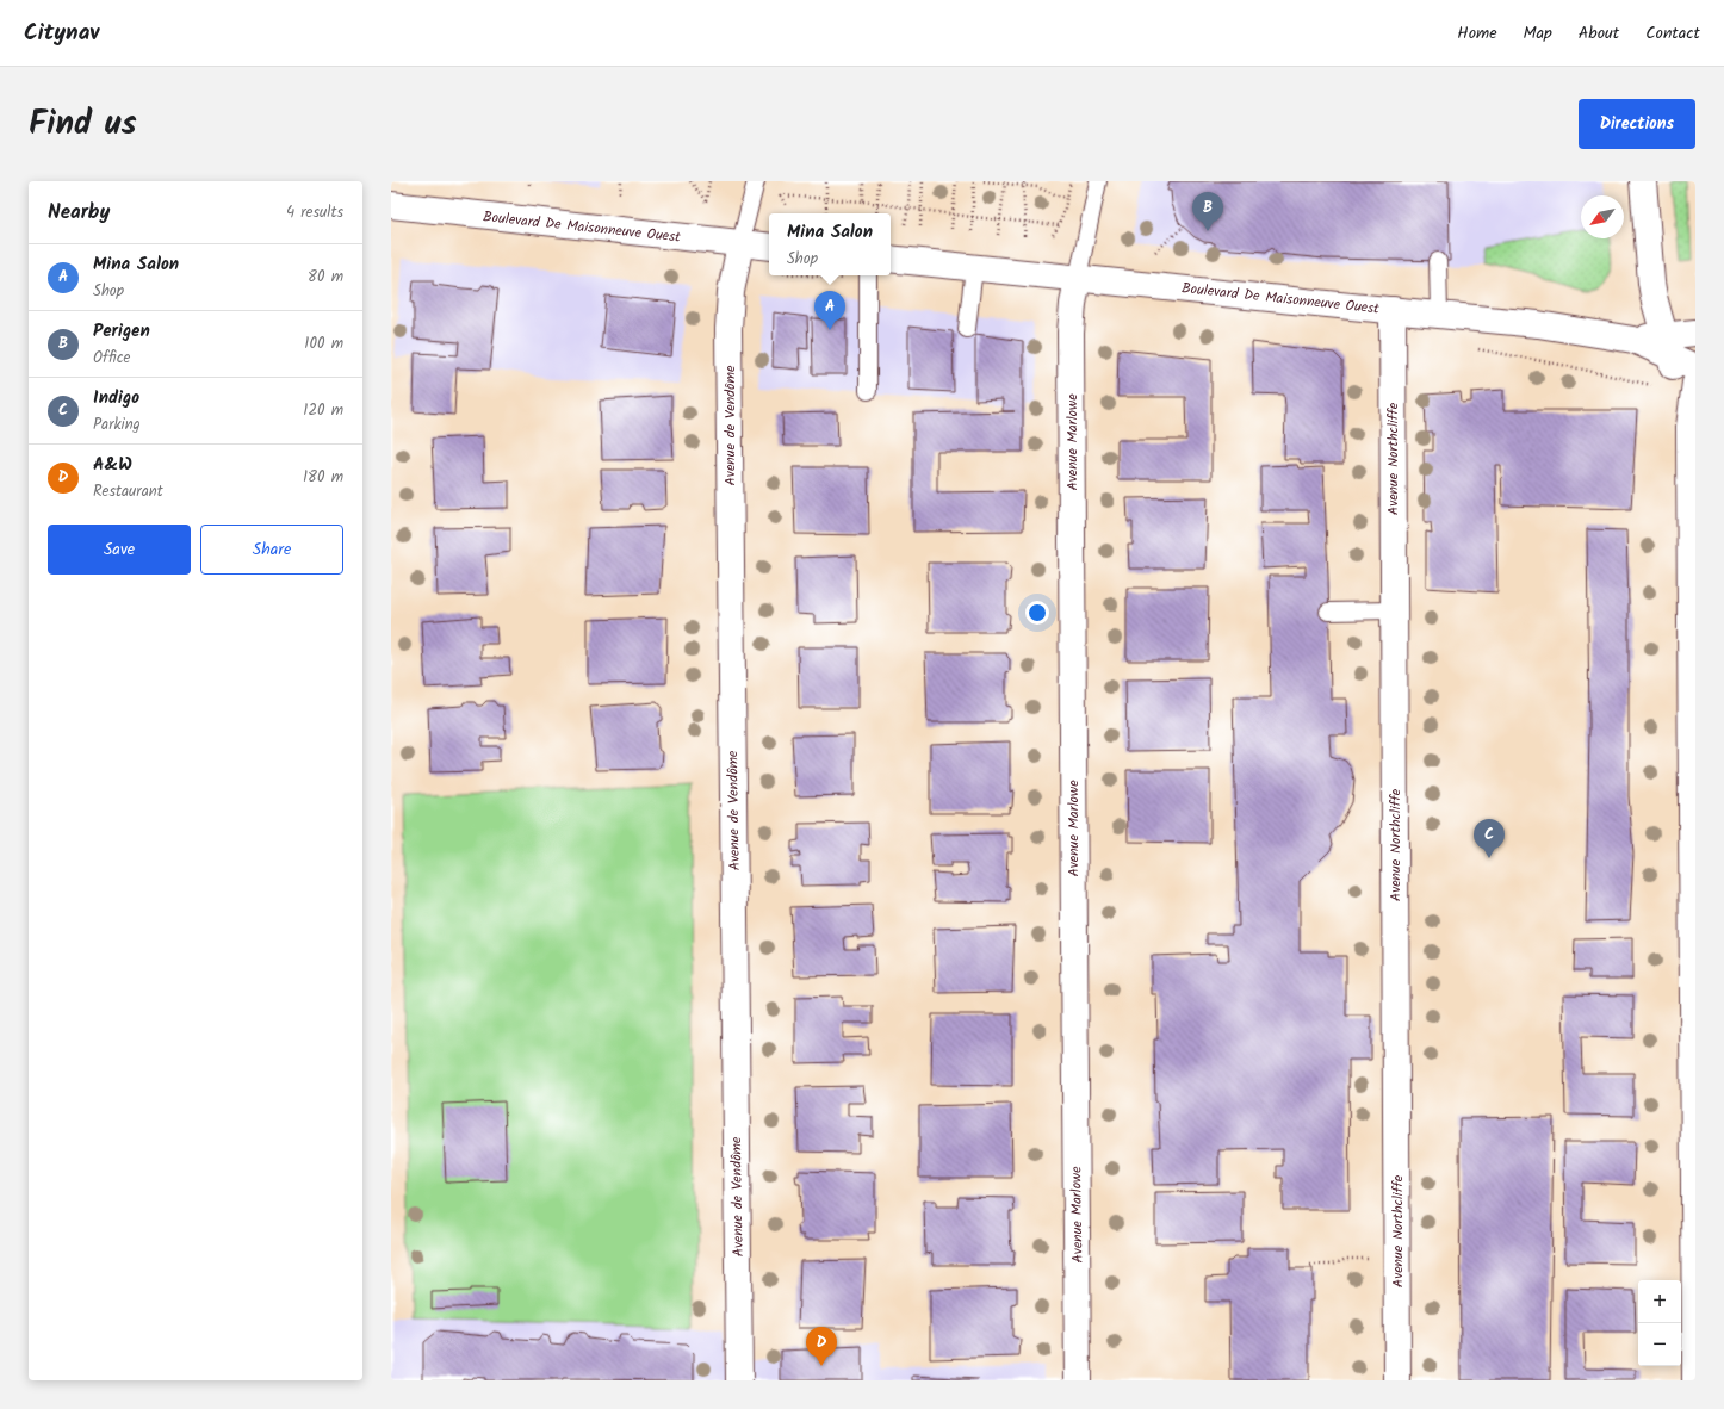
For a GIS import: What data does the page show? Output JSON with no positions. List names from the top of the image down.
{
  "streets": {
    "street": [
      "Boulevard De Maisonneuve Ouest",
      "Avenue de Vendôme",
      "Avenue Marlowe",
      "Avenue Northcliffe"
    ]
  },
  "crossings": [
    ["Boulevard De Maisonneuve Ouest", "Avenue de Vendôme"],
    ["Boulevard De Maisonneuve Ouest", "Avenue Marlowe"],
    ["Boulevard De Maisonneuve Ouest", "Avenue Northcliffe"]
  ],
  "north": "bottom left",
  "page": {
    "header": "Citynav",
    "nav": [
      "Home",
      "Map",
      "About",
      "Contact"
    ],
    "title": "Find us",
    "buttons": [
      "Directions",
      ["Save", "Share"]
    ],
    "heading": ["Nearby", "4 results"],
    "pins": [
      "B",
      "A",
      "C",
      "D"
    ],
    "popup": ["Mina Salon", "Shop"],
    "list": [
      {
        "mark": "A",
        "name": "Mina Salon",
        "note": "Shop",
        "value": "80 m"
      },
      {
        "mark": "B",
        "name": "Perigen",
        "note": "Office",
        "value": "100 m"
      },
      {
        "mark": "C",
        "name": "Indigo",
        "note": "Parking",
        "value": "120 m"
      },
      {
        "mark": "D",
        "name": "A&W",
        "note": "Restaurant",
        "value": "180 m"
      }
    ],
    "map_buttons": ["+", "−"]
  }
}
